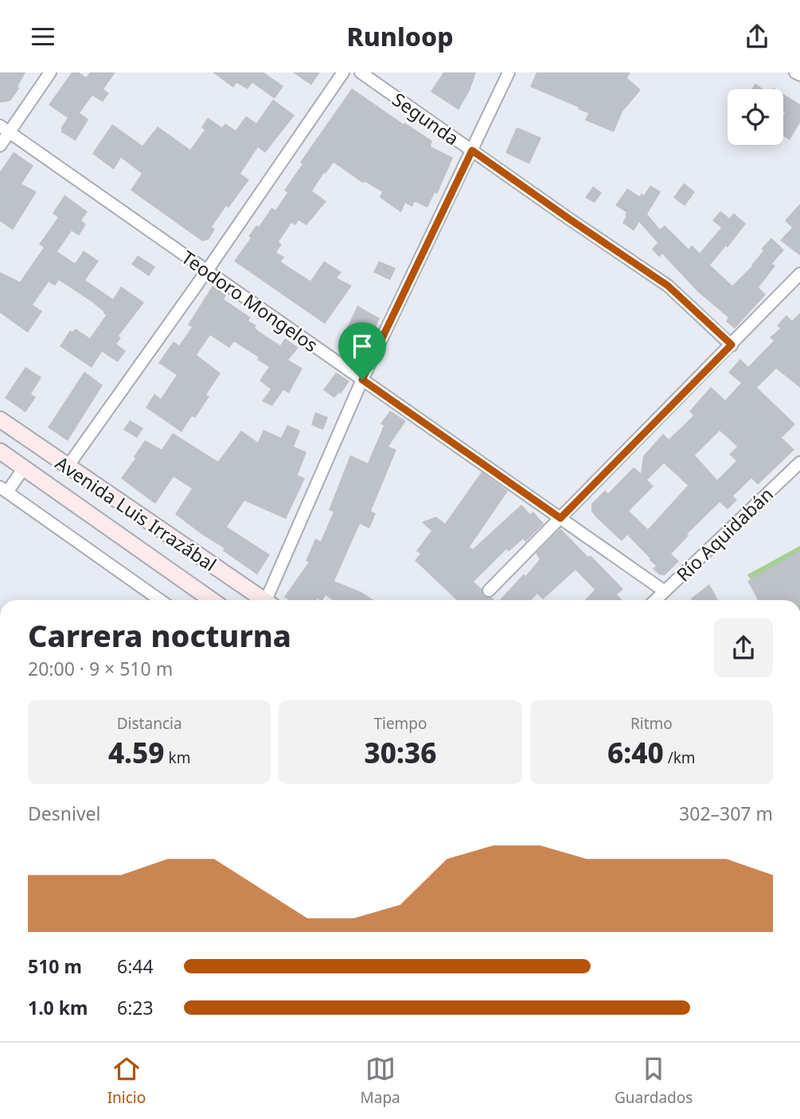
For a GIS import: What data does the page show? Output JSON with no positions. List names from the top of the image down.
{
  "streets": {
    "main road": ["Avenida Luis Irrazábal"],
    "street": ["Segunda", "Teodoro Mongelos", "Río Aquidabán"]
  },
  "crossings": [
    ["Teodoro Mongelos", "Río Aquidabán"]
  ],
  "page": {
    "header": "Runloop",
    "heading": ["Carrera nocturna", "20:00 · 9 × 510 m"],
    "stats": [
      ["Distancia", "4.59 km"],
      ["Tiempo", "30:36"],
      ["Ritmo", "6:40 /km"]
    ],
    "chart": ["Desnivel", "302–307 m"],
    "list": [
      {
        "name": "510 m",
        "note": "6:44"
      },
      {
        "name": "1.0 km",
        "note": "6:23"
      }
    ],
    "tabs": ["Inicio", "Mapa", "Guardados"]
  }
}
